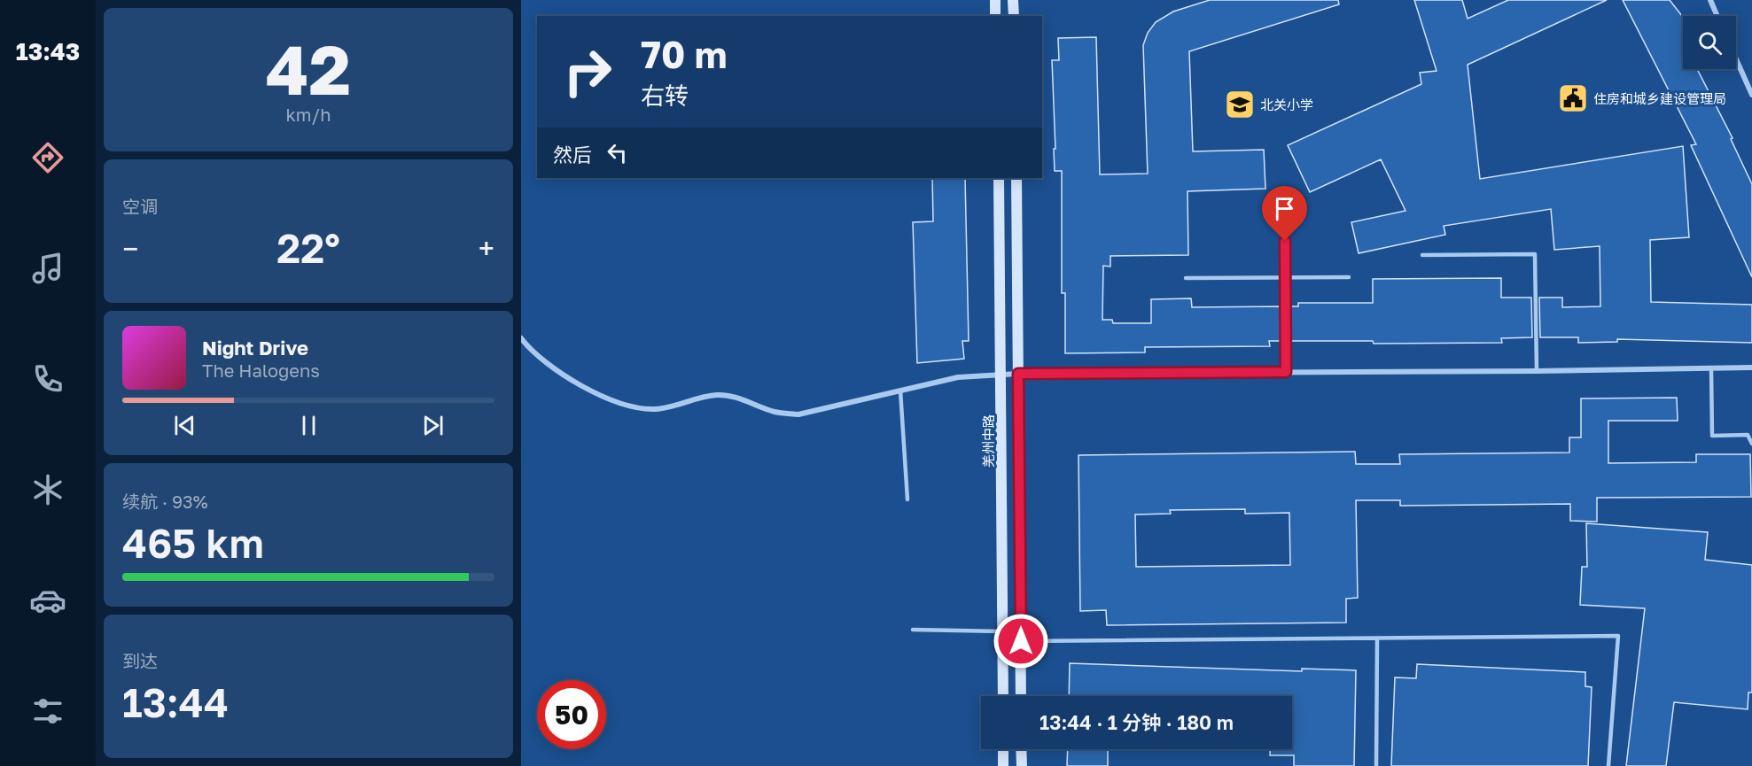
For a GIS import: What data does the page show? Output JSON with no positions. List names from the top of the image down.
{
  "streets": {
    "main road": ["羌州中路"]
  },
  "places": {
    "public building": ["住房和城乡建设管理局"],
    "school or university": ["北关小学"]
  },
  "page": {
    "tabs": "13:43",
    "tile": [
      ["42", "km/h"],
      "空调",
      ["续航 · 93%", "465 km"],
      ["到达", "13:44"]
    ],
    "turn": ["70 m", "右转"],
    "then": "然后",
    "heat": ["−", "22°", "+"],
    "song": ["Night Drive", "The Halogens"],
    "limit": "50",
    "trip": "13:44 · 1 分钟 · 180 m"
  }
}
